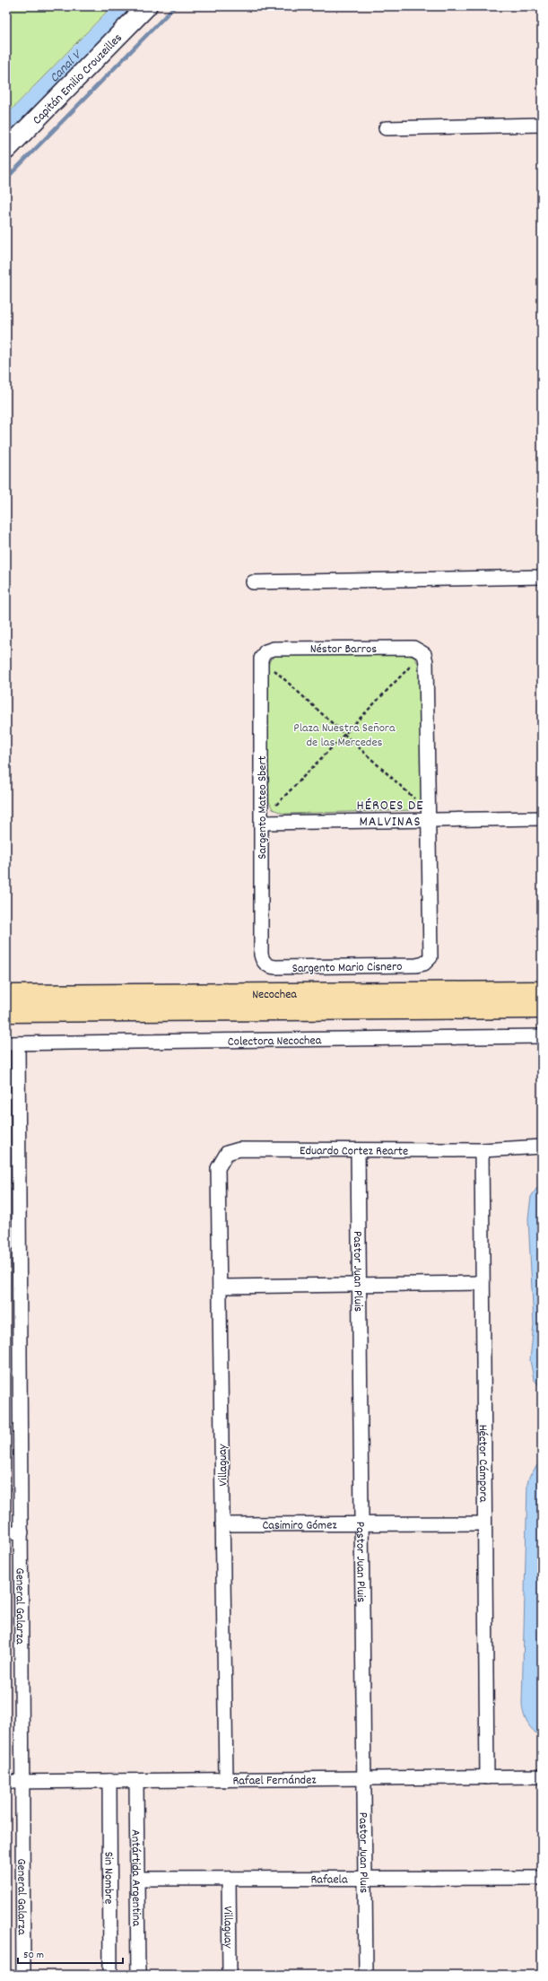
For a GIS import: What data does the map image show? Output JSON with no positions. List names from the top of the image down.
{
  "streets": {
    "main road": ["Capitán Emilio Crouzeilles", "Necochea"],
    "street": [
      "Néstor Barros",
      "Sargento Mateo Sbert",
      "Sargento Mario Cisnero",
      "Colectora Necochea",
      "Eduardo Cortez Rearte",
      "Pastor Juan Pluis",
      "Héctor Cámpora",
      "Villaguay",
      "Casimiro Gómez",
      "General Galarza",
      "Rafael Fernández",
      "Sin Nombre",
      "Antártida Argentina",
      "Rafaela"
    ]
  },
  "crossings": [
    ["Néstor Barros", "Sargento Mateo Sbert"],
    ["Néstor Barros", "Sargento Mario Cisnero"],
    ["Sargento Mateo Sbert", "Sargento Mario Cisnero"],
    ["Colectora Necochea", "General Galarza"],
    ["Eduardo Cortez Rearte", "Pastor Juan Pluis"],
    ["Eduardo Cortez Rearte", "Héctor Cámpora"],
    ["Eduardo Cortez Rearte", "Villaguay"],
    ["Pastor Juan Pluis", "Casimiro Gómez"],
    ["Pastor Juan Pluis", "Rafael Fernández"],
    ["Pastor Juan Pluis", "Rafaela"],
    ["Héctor Cámpora", "Casimiro Gómez"],
    ["Héctor Cámpora", "Rafael Fernández"],
    ["Villaguay", "Casimiro Gómez"],
    ["Villaguay", "Rafael Fernández"],
    ["Villaguay", "Rafaela"],
    ["General Galarza", "Rafael Fernández"],
    ["Rafael Fernández", "Sin Nombre"],
    ["Rafael Fernández", "Antártida Argentina"],
    ["Antártida Argentina", "Rafaela"]
  ],
  "districts": ["HÉROES DE MALVINAS"],
  "water": ["Canal V"],
  "parks": ["Plaza Nuestra Señora de las Mercedes"],
  "scale_bar": "50 m"
}
